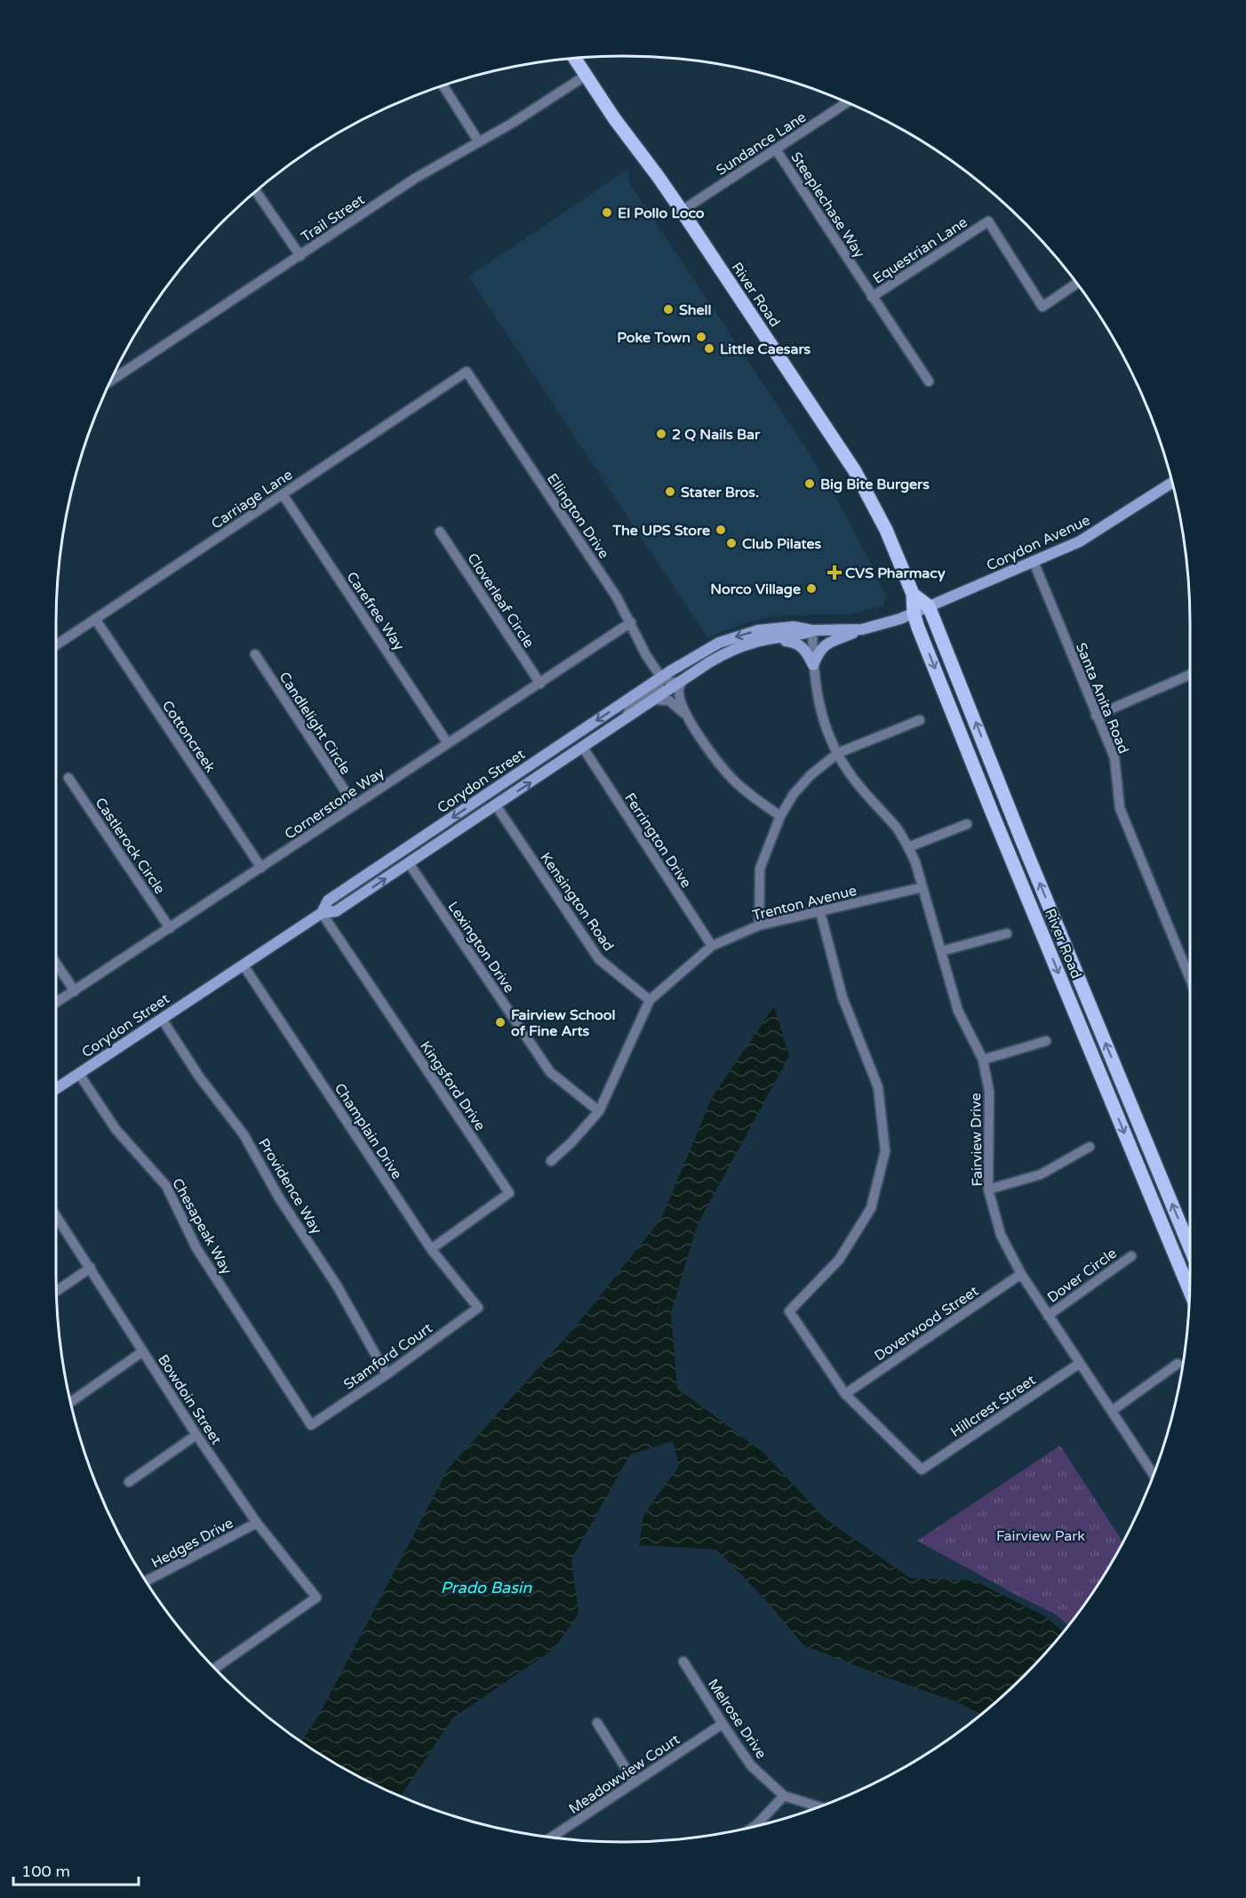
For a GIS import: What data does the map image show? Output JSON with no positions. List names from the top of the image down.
{
  "streets": {
    "main road": ["River Road", "Corydon Avenue", "Corydon Street"],
    "street": [
      "Sundance Lane",
      "Steeplechase Way",
      "Trail Street",
      "Equestrian Lane",
      "Carriage Lane",
      "Ellington Drive",
      "Cloverleaf Circle",
      "Carefree Way",
      "Santa Anita Road",
      "Candlelight Circle",
      "Cottoncreek",
      "Cornerstone Way",
      "Ferrington Drive",
      "Castlerock Circle",
      "Kensington Road",
      "Trenton Avenue",
      "Lexington Drive",
      "Kingsford Drive",
      "Champlain Drive",
      "Fairview Drive",
      "Providence Way",
      "Chesapeak Way",
      "Dover Circle",
      "Doverwood Street",
      "Stamford Court",
      "Bowdoin Street",
      "Hillcrest Street",
      "Hedges Drive",
      "Melrose Drive",
      "Meadowview Court"
    ]
  },
  "crossings": [
    ["Sundance Lane", "Steeplechase Way"],
    ["Sundance Lane", "River Road"],
    ["Steeplechase Way", "Equestrian Lane"],
    ["Trail Street", "River Road"],
    ["River Road", "Corydon Avenue"],
    ["River Road", "Corydon Street"],
    ["Carriage Lane", "Ellington Drive"],
    ["Carriage Lane", "Carefree Way"],
    ["Carriage Lane", "Cottoncreek"],
    ["Ellington Drive", "Corydon Street"],
    ["Ellington Drive", "Cornerstone Way"],
    ["Corydon Avenue", "Santa Anita Road"],
    ["Corydon Avenue", "Corydon Street"],
    ["Cloverleaf Circle", "Cornerstone Way"],
    ["Carefree Way", "Cornerstone Way"],
    ["Candlelight Circle", "Cornerstone Way"],
    ["Cottoncreek", "Cornerstone Way"],
    ["Corydon Street", "Ferrington Drive"],
    ["Corydon Street", "Kensington Road"],
    ["Corydon Street", "Lexington Drive"],
    ["Corydon Street", "Kingsford Drive"],
    ["Corydon Street", "Champlain Drive"],
    ["Corydon Street", "Fairview Drive"],
    ["Corydon Street", "Providence Way"],
    ["Corydon Street", "Chesapeak Way"],
    ["Cornerstone Way", "Castlerock Circle"],
    ["Ferrington Drive", "Trenton Avenue"],
    ["Kensington Road", "Trenton Avenue"],
    ["Trenton Avenue", "Lexington Drive"],
    ["Trenton Avenue", "Fairview Drive"],
    ["Kingsford Drive", "Champlain Drive"],
    ["Champlain Drive", "Stamford Court"],
    ["Fairview Drive", "Dover Circle"],
    ["Fairview Drive", "Doverwood Street"],
    ["Fairview Drive", "Hillcrest Street"],
    ["Providence Way", "Stamford Court"],
    ["Chesapeak Way", "Stamford Court"],
    ["Doverwood Street", "Hillcrest Street"],
    ["Bowdoin Street", "Hedges Drive"],
    ["Melrose Drive", "Meadowview Court"]
  ],
  "water": ["Prado Basin"],
  "parks": ["Fairview Park"],
  "places": {
    "other": [
      "El Pollo Loco",
      "Shell",
      "Poke Town",
      "Little Caesars",
      "2 Q Nails Bar",
      "Big Bite Burgers",
      "Stater Bros.",
      "The UPS Store",
      "Club Pilates",
      "Norco Village",
      "Fairview School of Fine Arts"
    ],
    "health": ["CVS Pharmacy"]
  },
  "scale_bar": "100 m"
}
